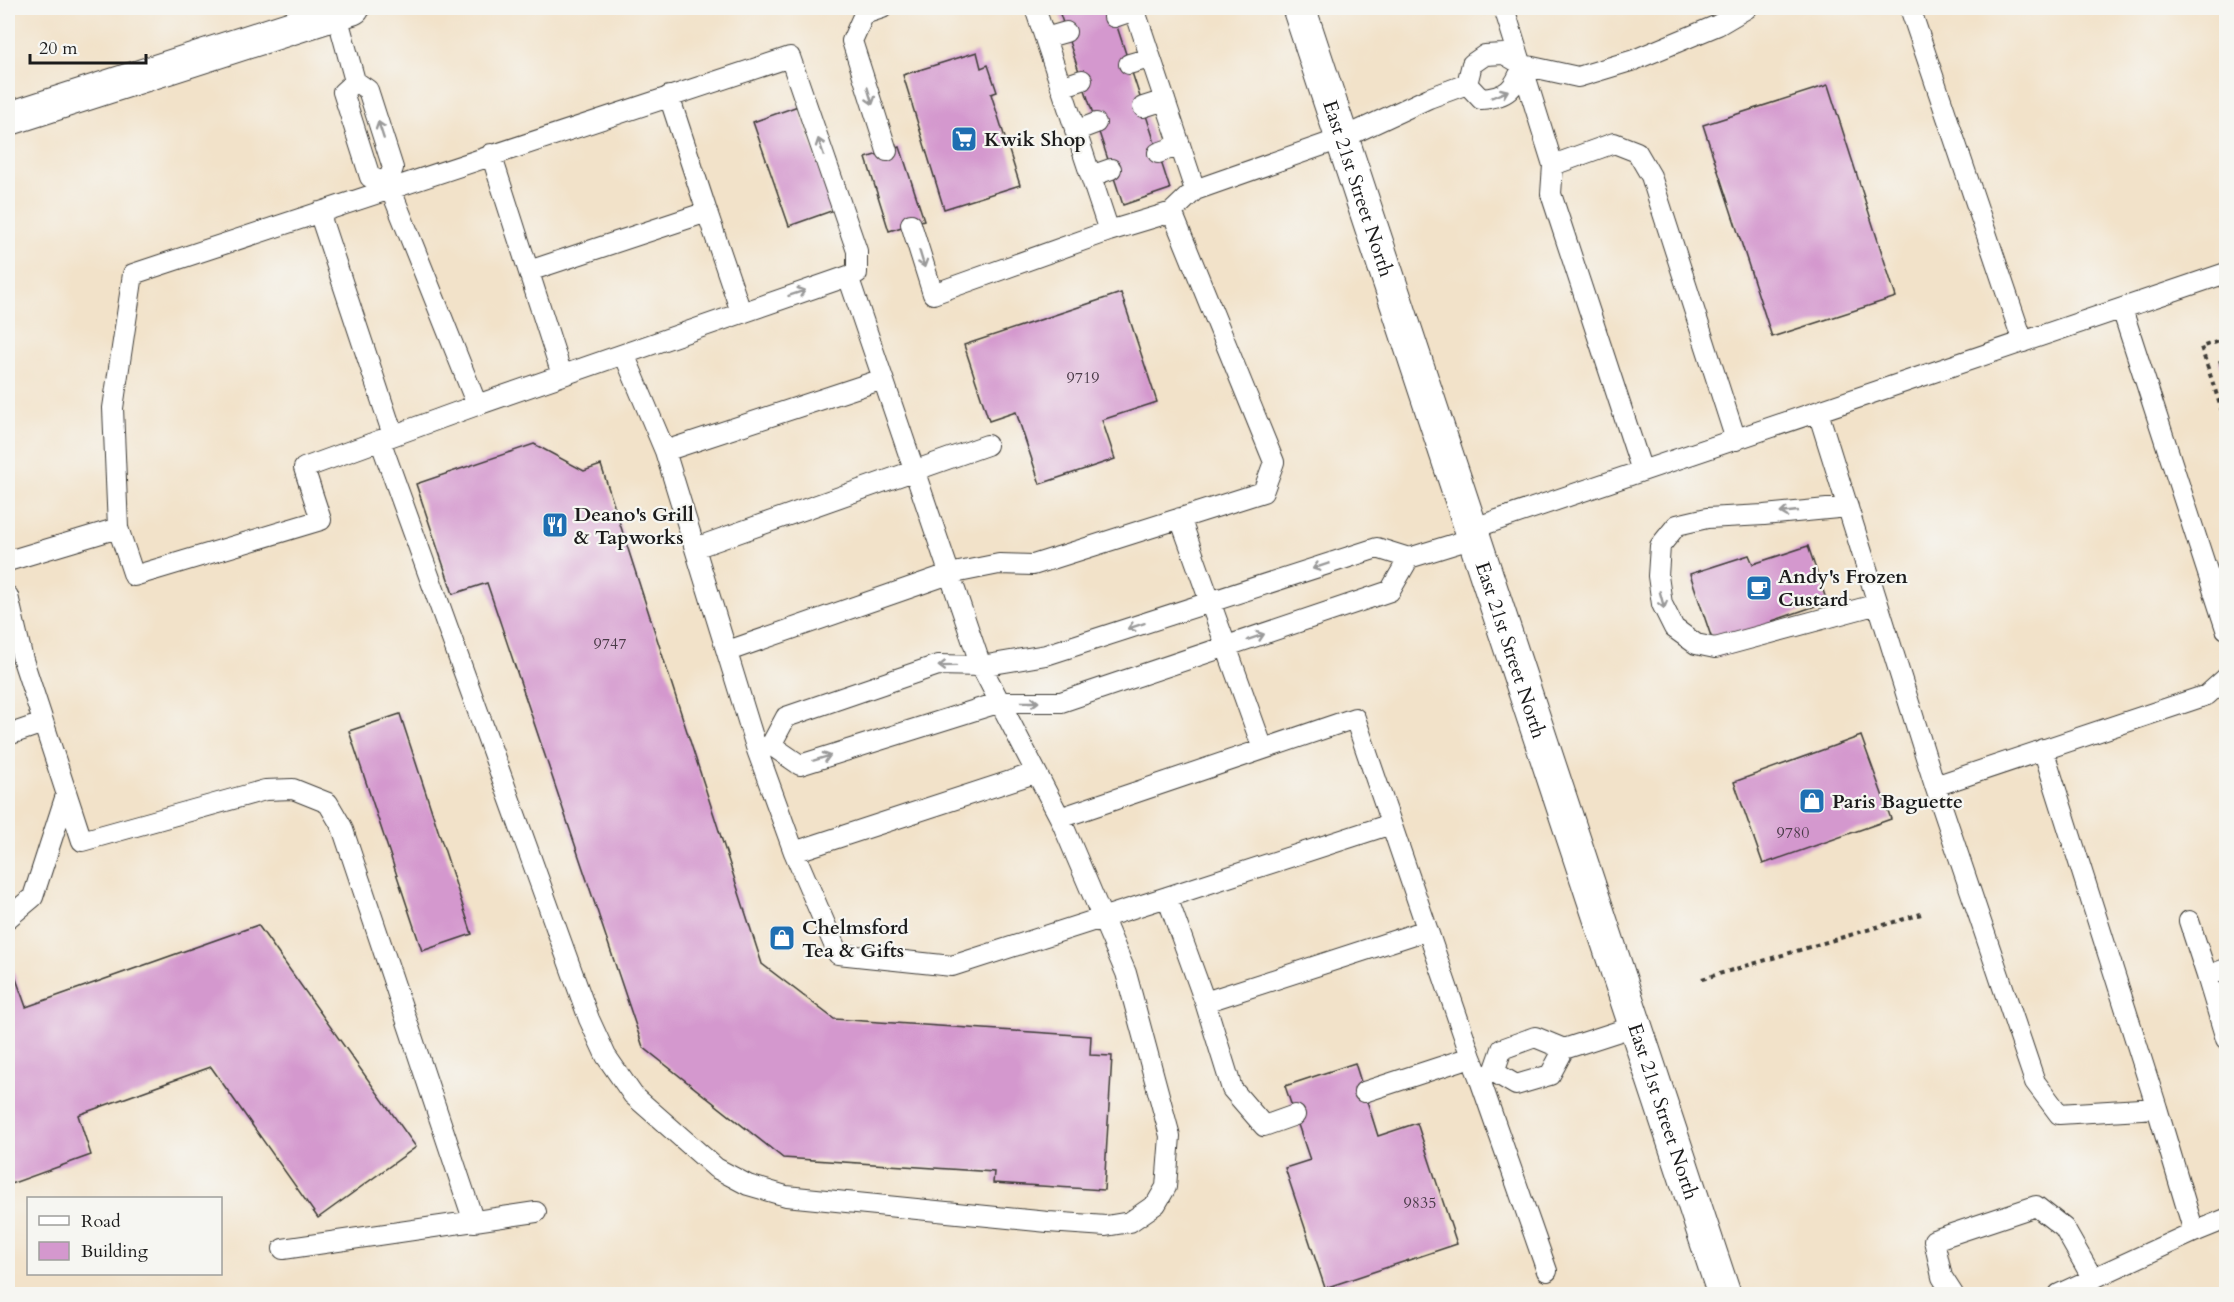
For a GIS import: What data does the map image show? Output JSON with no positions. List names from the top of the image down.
{
  "streets": {
    "main road": ["East 21st Street North"]
  },
  "places": {
    "supermarket": ["Kwik Shop"],
    "restaurant": ["Deano's Grill & Tapworks"],
    "cafe": ["Andy's Frozen Custard"],
    "shop": ["Paris Baguette", "Chelmsford Tea & Gifts"]
  },
  "house_numbers": [
    "9719",
    "9747",
    "9780",
    "9835"
  ],
  "legend": ["Road", "Building"],
  "scale_bar": "20 m"
}
